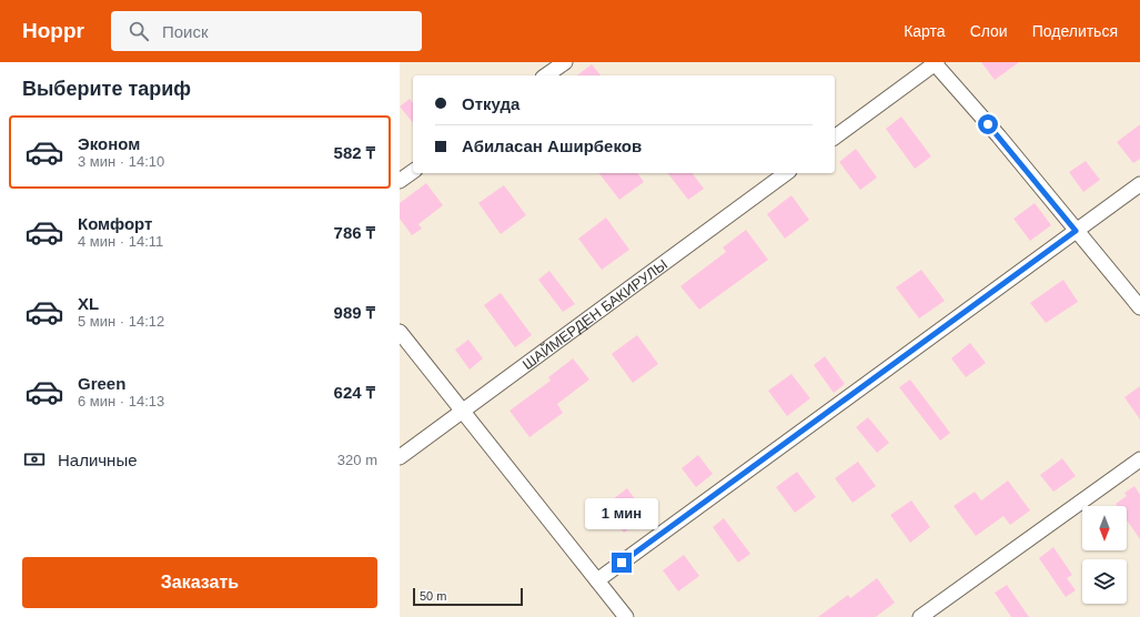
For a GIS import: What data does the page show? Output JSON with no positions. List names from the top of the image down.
{
  "streets": {
    "street": ["ШАЙМЕРДЕН БАКИРУЛЫ"]
  },
  "scale_bar": "50 m",
  "north": "bottom",
  "page": {
    "header": "Hoppr",
    "search": "Поиск",
    "nav": ["Карта", "Слои", "Поделиться"],
    "heading": "Выберите тариф",
    "banner": ["Откуда", "Абиласан Аширбеков"],
    "list": [
      {
        "name": "Эконом",
        "note": "3 мин · 14:10",
        "value": "582 ₸"
      },
      {
        "name": "Комфорт",
        "note": "4 мин · 14:11",
        "value": "786 ₸"
      },
      {
        "name": "XL",
        "note": "5 мин · 14:12",
        "value": "989 ₸"
      },
      {
        "name": "Green",
        "note": "6 мин · 14:13",
        "value": "624 ₸"
      }
    ],
    "pay": ["Наличные", "320 m"],
    "bubble": "1 мин",
    "buttons": "Заказать",
    "scale": "50 m"
  }
}
